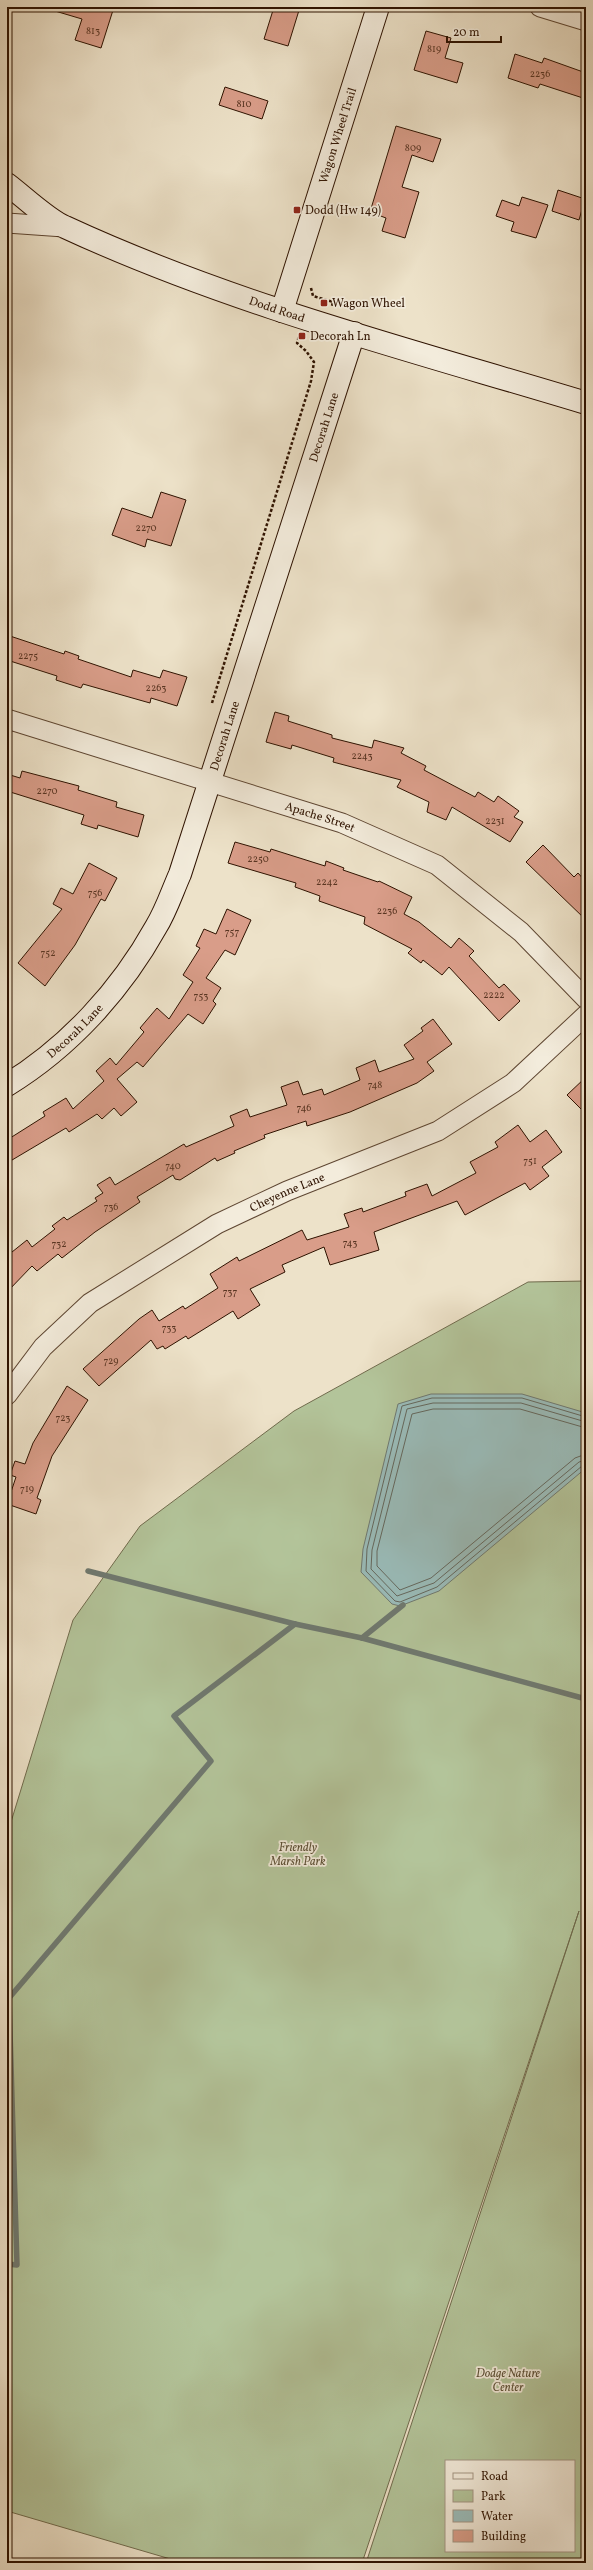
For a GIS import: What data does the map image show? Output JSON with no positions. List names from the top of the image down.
{
  "streets": {
    "street": [
      "Wagon Wheel Trail",
      "Dodd Road",
      "Decorah Lane",
      "Apache Street",
      "Cheyenne Lane"
    ]
  },
  "crossings": [
    ["Wagon Wheel Trail", "Dodd Road"],
    ["Dodd Road", "Decorah Lane"],
    ["Decorah Lane", "Apache Street"]
  ],
  "parks": ["Friendly Marsh Park", "Dodge Nature Center"],
  "places": {
    "transit": ["Dodd (Hw 149)", "Wagon Wheel", "Decorah Ln"]
  },
  "house_numbers": [
    "813",
    "819",
    "2236",
    "810",
    "809",
    "2270",
    "2275",
    "2263",
    "2243",
    "2270",
    "2231",
    "2250",
    "2242",
    "756",
    "2236",
    "757",
    "752",
    "2222",
    "753",
    "748",
    "746",
    "751",
    "740",
    "736",
    "743",
    "732",
    "737",
    "733",
    "729",
    "723",
    "719"
  ],
  "legend": [
    "Road",
    "Park",
    "Water",
    "Building"
  ],
  "scale_bar": "20 m"
}
